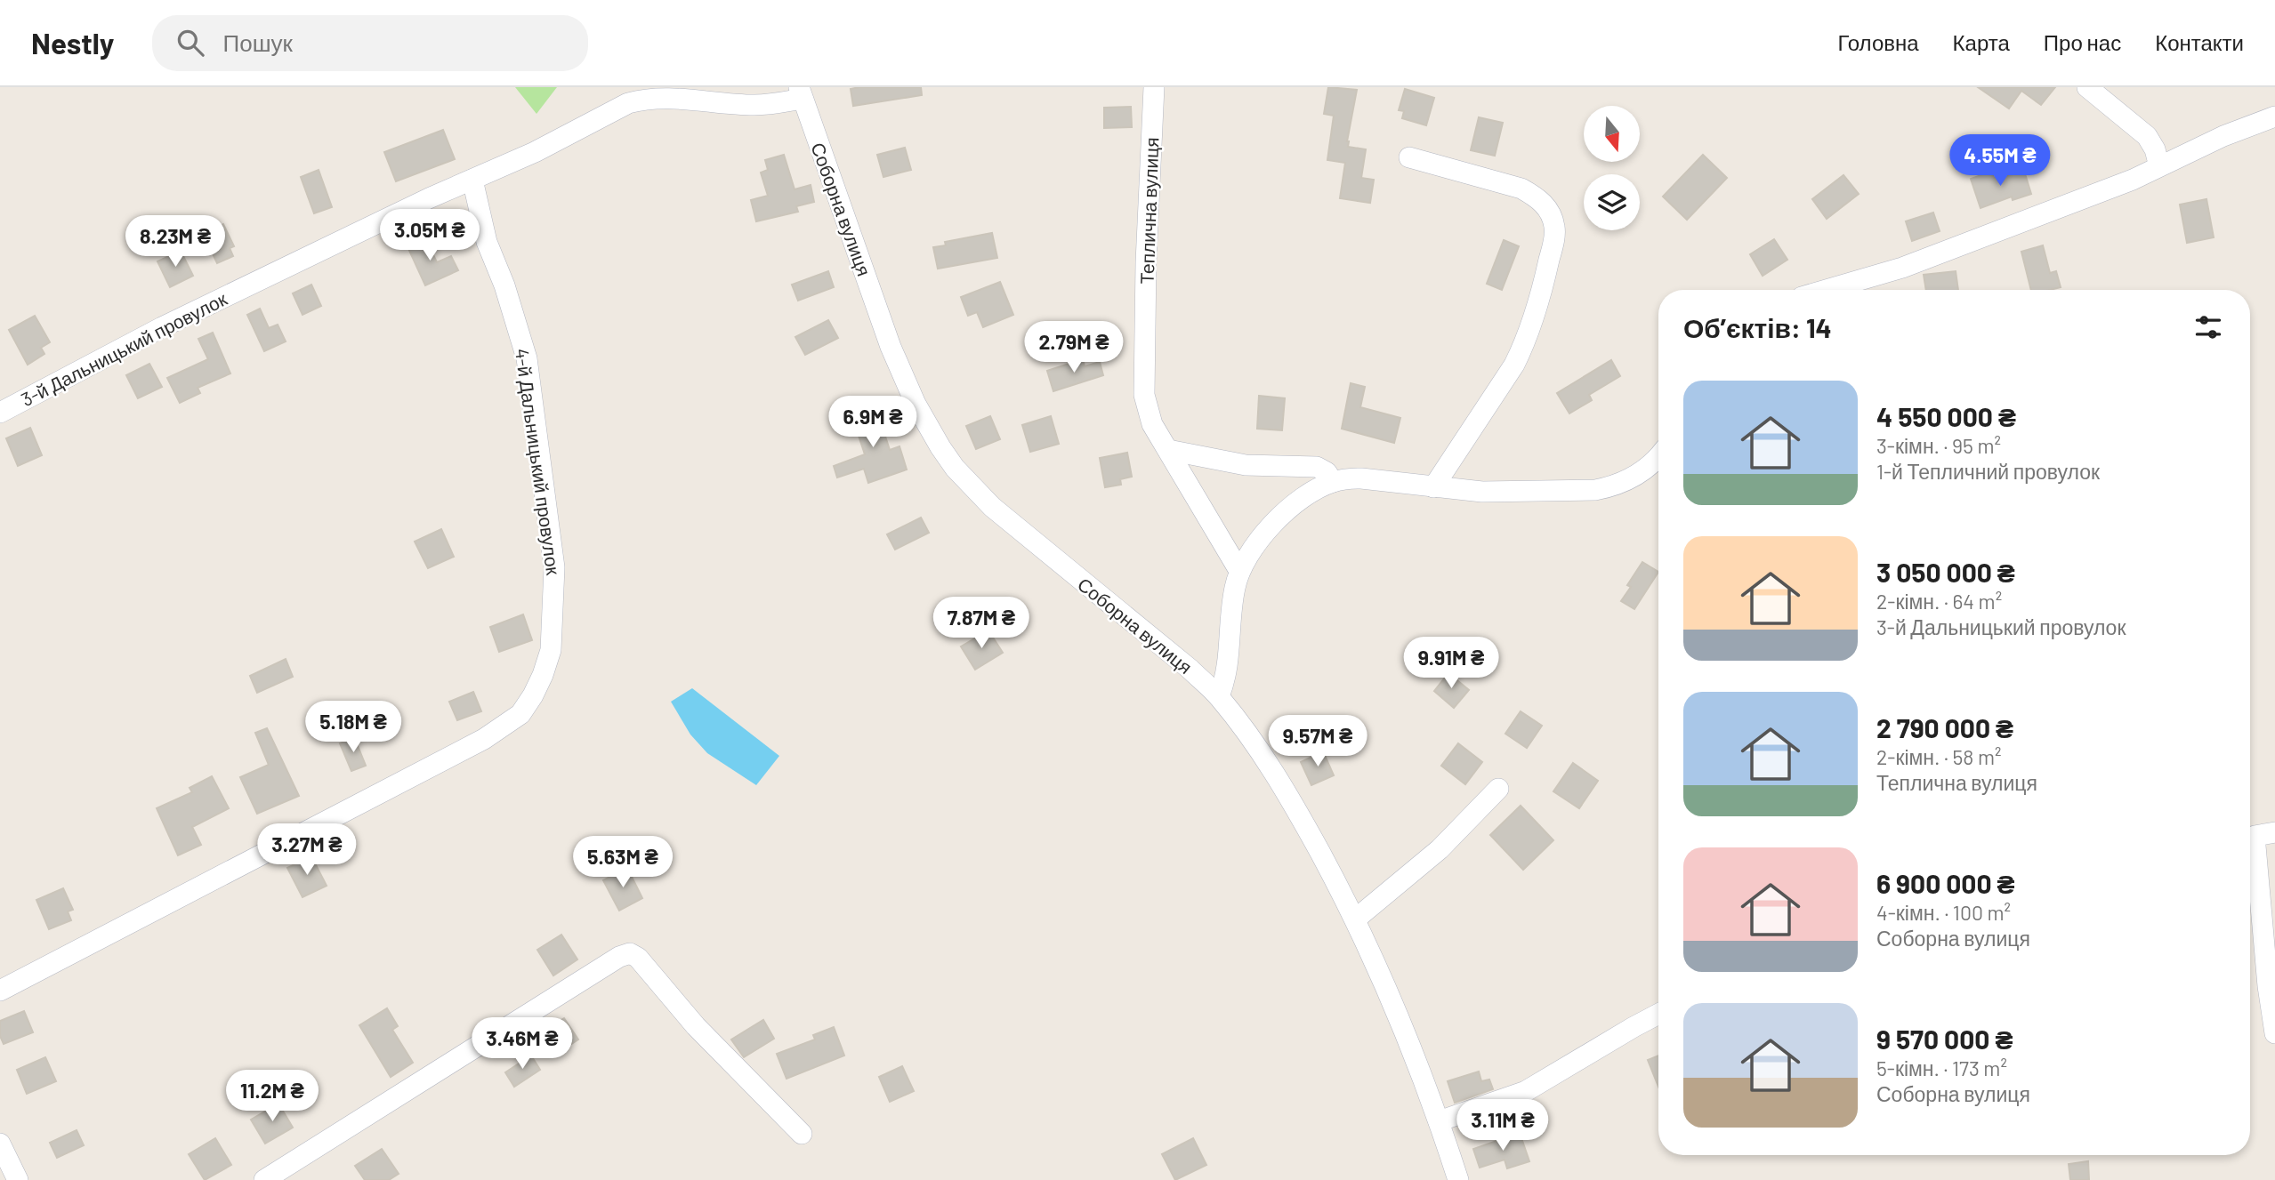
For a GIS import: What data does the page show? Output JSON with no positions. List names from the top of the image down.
{
  "streets": {
    "street": [
      "Соборна вулиця",
      "Теплична вулиця",
      "3-й Дальницький провулок",
      "4-й Дальницький провулок"
    ]
  },
  "crossings": [
    ["Соборна вулиця", "3-й Дальницький провулок"],
    ["3-й Дальницький провулок", "4-й Дальницький провулок"]
  ],
  "north": "bottom",
  "page": {
    "header": "Nestly",
    "search": "Пошук",
    "nav": [
      "Головна",
      "Карта",
      "Про нас",
      "Контакти"
    ],
    "price": [
      "4.55M ₴",
      "3.05M ₴",
      "8.23M ₴",
      "2.79M ₴",
      "6.9M ₴",
      "7.87M ₴",
      "9.91M ₴",
      "5.18M ₴",
      "9.57M ₴",
      "3.27M ₴",
      "5.63M ₴",
      "3.46M ₴",
      "11.2M ₴",
      "3.11M ₴"
    ],
    "heading": "Об’єктів: 14",
    "list": [
      {
        "name": "4 550 000 ₴",
        "note": "3-кімн. · 95 m² · 1-й Тепличний провулок"
      },
      {
        "name": "3 050 000 ₴",
        "note": "2-кімн. · 64 m² · 3-й Дальницький провулок"
      },
      {
        "name": "2 790 000 ₴",
        "note": "2-кімн. · 58 m² · Теплична вулиця"
      },
      {
        "name": "6 900 000 ₴",
        "note": "4-кімн. · 100 m² · Соборна вулиця"
      },
      {
        "name": "9 570 000 ₴",
        "note": "5-кімн. · 173 m² · Соборна вулиця"
      }
    ]
  }
}
